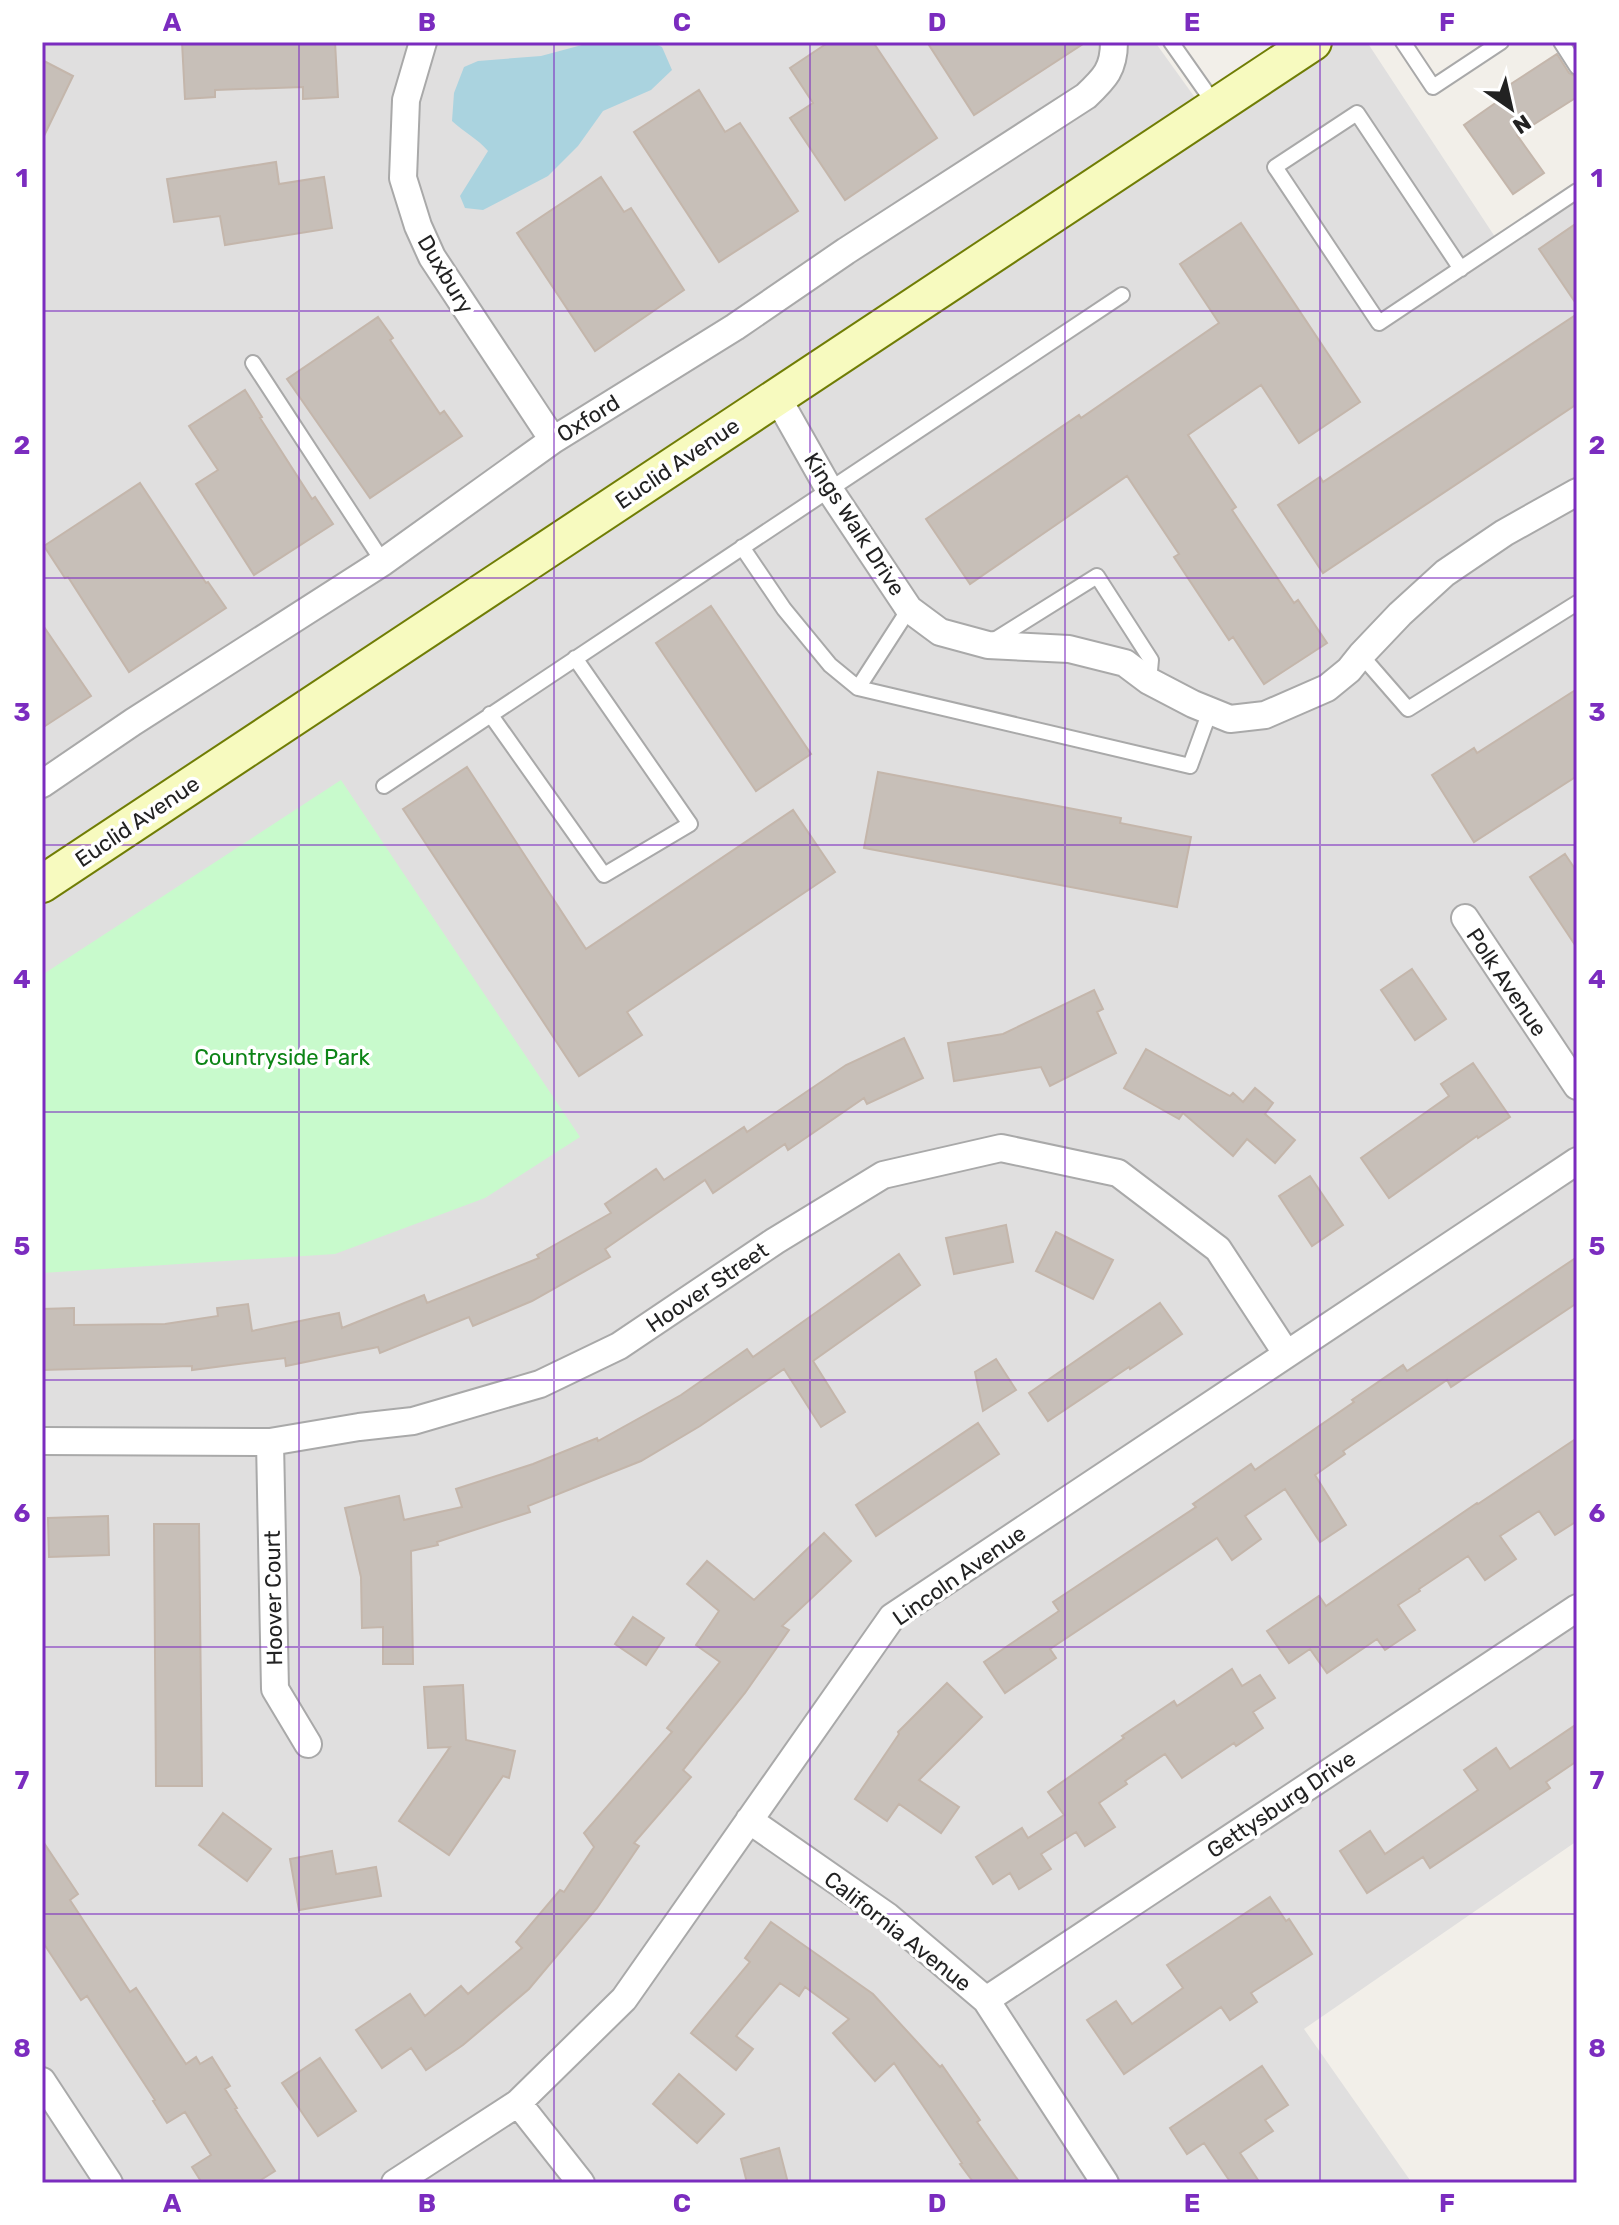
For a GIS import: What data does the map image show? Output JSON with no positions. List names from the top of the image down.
{
  "streets": {
    "main road": ["Euclid Avenue"],
    "street": [
      "Duxbury",
      "Oxford",
      "Kings Walk Drive",
      "Polk Avenue",
      "Hoover Street",
      "Lincoln Avenue",
      "Hoover Court",
      "Gettysburg Drive",
      "California Avenue"
    ]
  },
  "crossings": [
    ["Duxbury", "Oxford"],
    ["Euclid Avenue", "Kings Walk Drive"],
    ["Hoover Street", "Lincoln Avenue"],
    ["Hoover Street", "Hoover Court"],
    ["Lincoln Avenue", "California Avenue"],
    ["Gettysburg Drive", "California Avenue"]
  ],
  "parks": ["Countryside Park"],
  "north": "bottom right",
  "grid": {
    "columns": [
      "A",
      "B",
      "C",
      "D",
      "E",
      "F"
    ],
    "rows": [
      "1",
      "2",
      "3",
      "4",
      "5",
      "6",
      "7",
      "8"
    ]
  }
}
